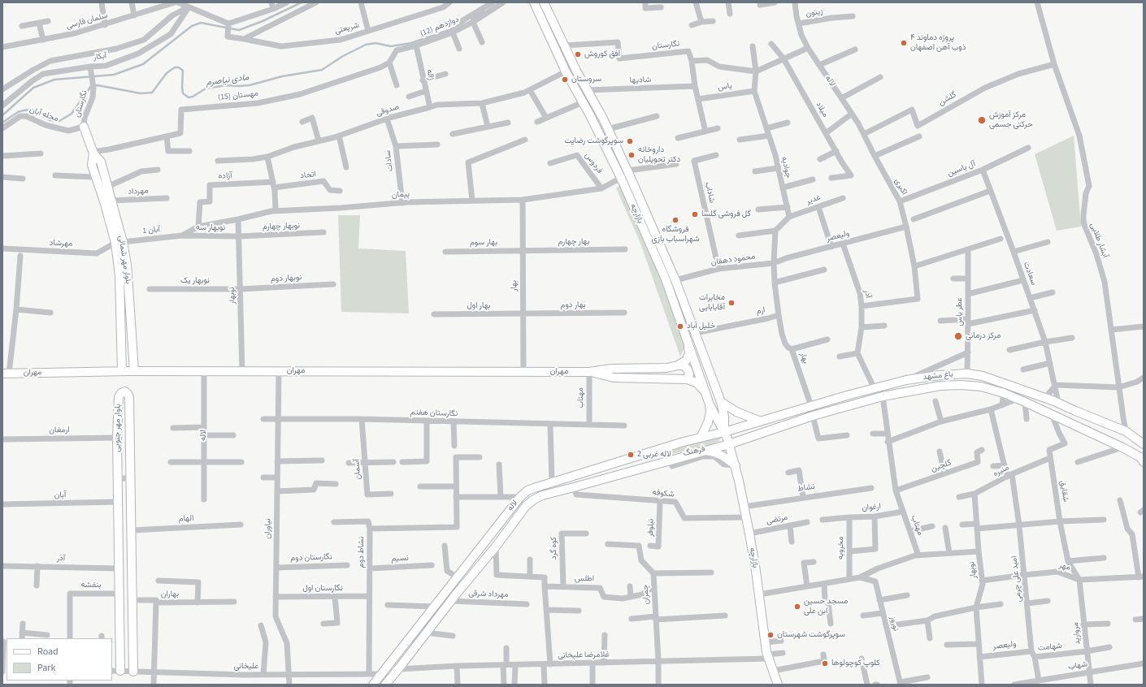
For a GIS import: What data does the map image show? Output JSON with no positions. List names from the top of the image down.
{
  "streets": {
    "main road": [
      "لاله",
      "بازارچه",
      "بلوار مهر شمالی",
      "مهران",
      "باغ مشهد",
      "بلوار مهر جنوبی"
    ],
    "street": [
      "زیتون",
      "سلمان فارسی",
      "دوازدهم (12)",
      "شریعتی",
      "نگارستان",
      "آبکار",
      "ژاله",
      "شادیها",
      "یاس",
      "مهستان (15)",
      "گلشن",
      "میلاد",
      "صدوقی",
      "محله آبان",
      "سادات",
      "فردوس",
      "جوادیه",
      "آل یاسین",
      "اتحاد",
      "آزاده",
      "اکبری",
      "مهرداد",
      "شاداب",
      "پیمان",
      "غدیر",
      "نوبهار چهارم",
      "نوبهار سه",
      "1 آبان",
      "ولیعصر",
      "آبشار طلایی",
      "بهار چهارم",
      "بهار سوم",
      "مهرشاد",
      "محمود دهقان",
      "سعادت",
      "نوبهار دوم",
      "نوبهار یک",
      "بهار",
      "آذر",
      "نوبهار",
      "بهار دوم",
      "بهار اول",
      "ارم",
      "عطر یاس",
      "مهتاب",
      "نگارستان هفتم",
      "ارمغان",
      "فرهنگ",
      "گلچین",
      "آسمان",
      "منیره",
      "نشاط",
      "شقایق",
      "شکوفه",
      "آبان",
      "ارغوان",
      "الهام",
      "مرتضی",
      "نیلوفر",
      "نیاوران",
      "کوه گرد",
      "مخروبه",
      "نشاط دوم",
      "نگارستان دوم",
      "نسیم",
      "مهر",
      "اطلس",
      "امید علی چرمی",
      "بنفشه",
      "نگارستان اول",
      "بهاران",
      "مهرداد شرقی",
      "چمران",
      "نوروز",
      "مروارید",
      "شهامت",
      "غلامرضا علیخانی",
      "شهاب",
      "علیخانی"
    ]
  },
  "crossings": [
    ["زیتون", "لاله"],
    ["دوازدهم (12)", "ژاله"],
    ["دوازدهم (12)", "مهستان (15)"],
    ["نگارستان", "آبکار"],
    ["نگارستان", "محله آبان"],
    ["نگارستان", "بازارچه"],
    ["نگارستان", "بلوار مهر شمالی"],
    ["ژاله", "صدوقی"],
    ["شادیها", "بازارچه"],
    ["لاله", "گلشن"],
    ["لاله", "اکبری"],
    ["لاله", "بازارچه"],
    ["لاله", "مهران"],
    ["لاله", "باغ مشهد"],
    ["لاله", "فرهنگ"],
    ["لاله", "شکوفه"],
    ["لاله", "مهرداد شرقی"],
    ["لاله", "غلامرضا علیخانی"],
    ["لاله", "علیخانی"],
    ["یاس", "جوادیه"],
    ["مهستان (15)", "بلوار مهر شمالی"],
    ["گلشن", "آبشار طلایی"],
    ["صدوقی", "سادات"],
    ["صدوقی", "بازارچه"],
    ["محله آبان", "بلوار مهر شمالی"],
    ["سادات", "پیمان"],
    ["فردوس", "پیمان"],
    ["جوادیه", "غدیر"],
    ["آل یاسین", "اکبری"],
    ["آل یاسین", "سعادت"],
    ["اتحاد", "آزاده"],
    ["آزاده", "پیمان"],
    ["اکبری", "ولیعصر"],
    ["مهرداد", "بلوار مهر شمالی"],
    ["شاداب", "محمود دهقان"],
    ["پیمان", "بازارچه"],
    ["پیمان", "نوبهار سه"],
    ["پیمان", "1 آبان"],
    ["پیمان", "بهار"],
    ["پیمان", "نوبهار"],
    ["بازارچه", "محمود دهقان"],
    ["بازارچه", "ارم"],
    ["بازارچه", "مهران"],
    ["بازارچه", "باغ مشهد"],
    ["بازارچه", "فرهنگ"],
    ["بازارچه", "نشاط"],
    ["بازارچه", "شکوفه"],
    ["بازارچه", "مرتضی"],
    ["بازارچه", "نوروز"],
    ["بازارچه", "غلامرضا علیخانی"],
    ["نوبهار چهارم", "نوبهار سه"],
    ["نوبهار چهارم", "نوبهار"],
    ["نوبهار سه", "1 آبان"],
    ["نوبهار سه", "نوبهار"],
    ["1 آبان", "مهرشاد"],
    ["1 آبان", "بلوار مهر شمالی"],
    ["ولیعصر", "محمود دهقان"],
    ["ولیعصر", "آذر"],
    ["ولیعصر", "نوبهار"],
    ["ولیعصر", "امید علی چرمی"],
    ["آبشار طلایی", "باغ مشهد"],
    ["بهار چهارم", "بهار سوم"],
    ["بهار چهارم", "بهار"],
    ["بهار سوم", "بهار"],
    ["مهرشاد", "بلوار مهر شمالی"],
    ["بلوار مهر شمالی", "مهران"],
    ["سعادت", "باغ مشهد"],
    ["نوبهار دوم", "نوبهار یک"],
    ["نوبهار دوم", "نوبهار"],
    ["نوبهار یک", "نوبهار"],
    ["بهار", "بهار دوم"],
    ["بهار", "بهار اول"],
    ["بهار", "مهران"],
    ["بهار", "باغ مشهد"],
    ["آذر", "بلوار مهر جنوبی"],
    ["نوبهار", "مهران"],
    ["نوبهار", "منیره"],
    ["نوبهار", "مهر"],
    ["بهار دوم", "بهار اول"],
    ["عطر یاس", "باغ مشهد"],
    ["مهران", "مهتاب"],
    ["مهران", "نیاوران"],
    ["باغ مشهد", "مهتاب"],
    ["مهتاب", "نگارستان هفتم"],
    ["مهتاب", "گلچین"],
    ["مهتاب", "ارغوان"],
    ["مهتاب", "نوروز"],
    ["نگارستان هفتم", "آسمان"],
    ["نگارستان هفتم", "نیاوران"],
    ["بلوار مهر جنوبی", "ارمغان"],
    ["بلوار مهر جنوبی", "آبان"],
    ["بلوار مهر جنوبی", "الهام"],
    ["بلوار مهر جنوبی", "بنفشه"],
    ["بلوار مهر جنوبی", "علیخانی"],
    ["منیره", "شقایق"],
    ["منیره", "امید علی چرمی"],
    ["شقایق", "مهر"],
    ["شقایق", "مروارید"],
    ["شکوفه", "نیلوفر"],
    ["ارغوان", "مخروبه"],
    ["نیاوران", "نگارستان دوم"],
    ["نیاوران", "نگارستان اول"],
    ["نیاوران", "علیخانی"],
    ["کوه گرد", "اطلس"],
    ["مخروبه", "نوروز"],
    ["نشاط دوم", "نسیم"],
    ["نشاط دوم", "نگارستان اول"],
    ["نشاط دوم", "علیخانی"],
    ["مهر", "امید علی چرمی"],
    ["مهر", "مروارید"],
    ["اطلس", "چمران"],
    ["امید علی چرمی", "شهامت"],
    ["امید علی چرمی", "شهاب"],
    ["بهاران", "علیخانی"],
    ["چمران", "غلامرضا علیخانی"],
    ["مروارید", "شهامت"],
    ["مروارید", "شهاب"]
  ],
  "water": ["مادی نیاصرم"],
  "places": [
    "پروژه دماوند ۴ ذوب آهن اصفهان",
    "افق کوروش",
    "سروستان",
    "مرکز آموزش حرکتی جسمی",
    "سوپرگوشت رضایت",
    "داروخانه دکتر تحویلیان",
    "گل فروشی گلسا",
    "فروشگاه شهراسباب بازی",
    "مخابرات آقابابایی",
    "خلیل آباد",
    "مرکز درمانی",
    "لاله غربی 2",
    "مسجد حسین ابن علی",
    "سوپرگوشت شهرستان",
    "کلوپ کوچولوها"
  ],
  "legend": ["Road", "Park"]
}
